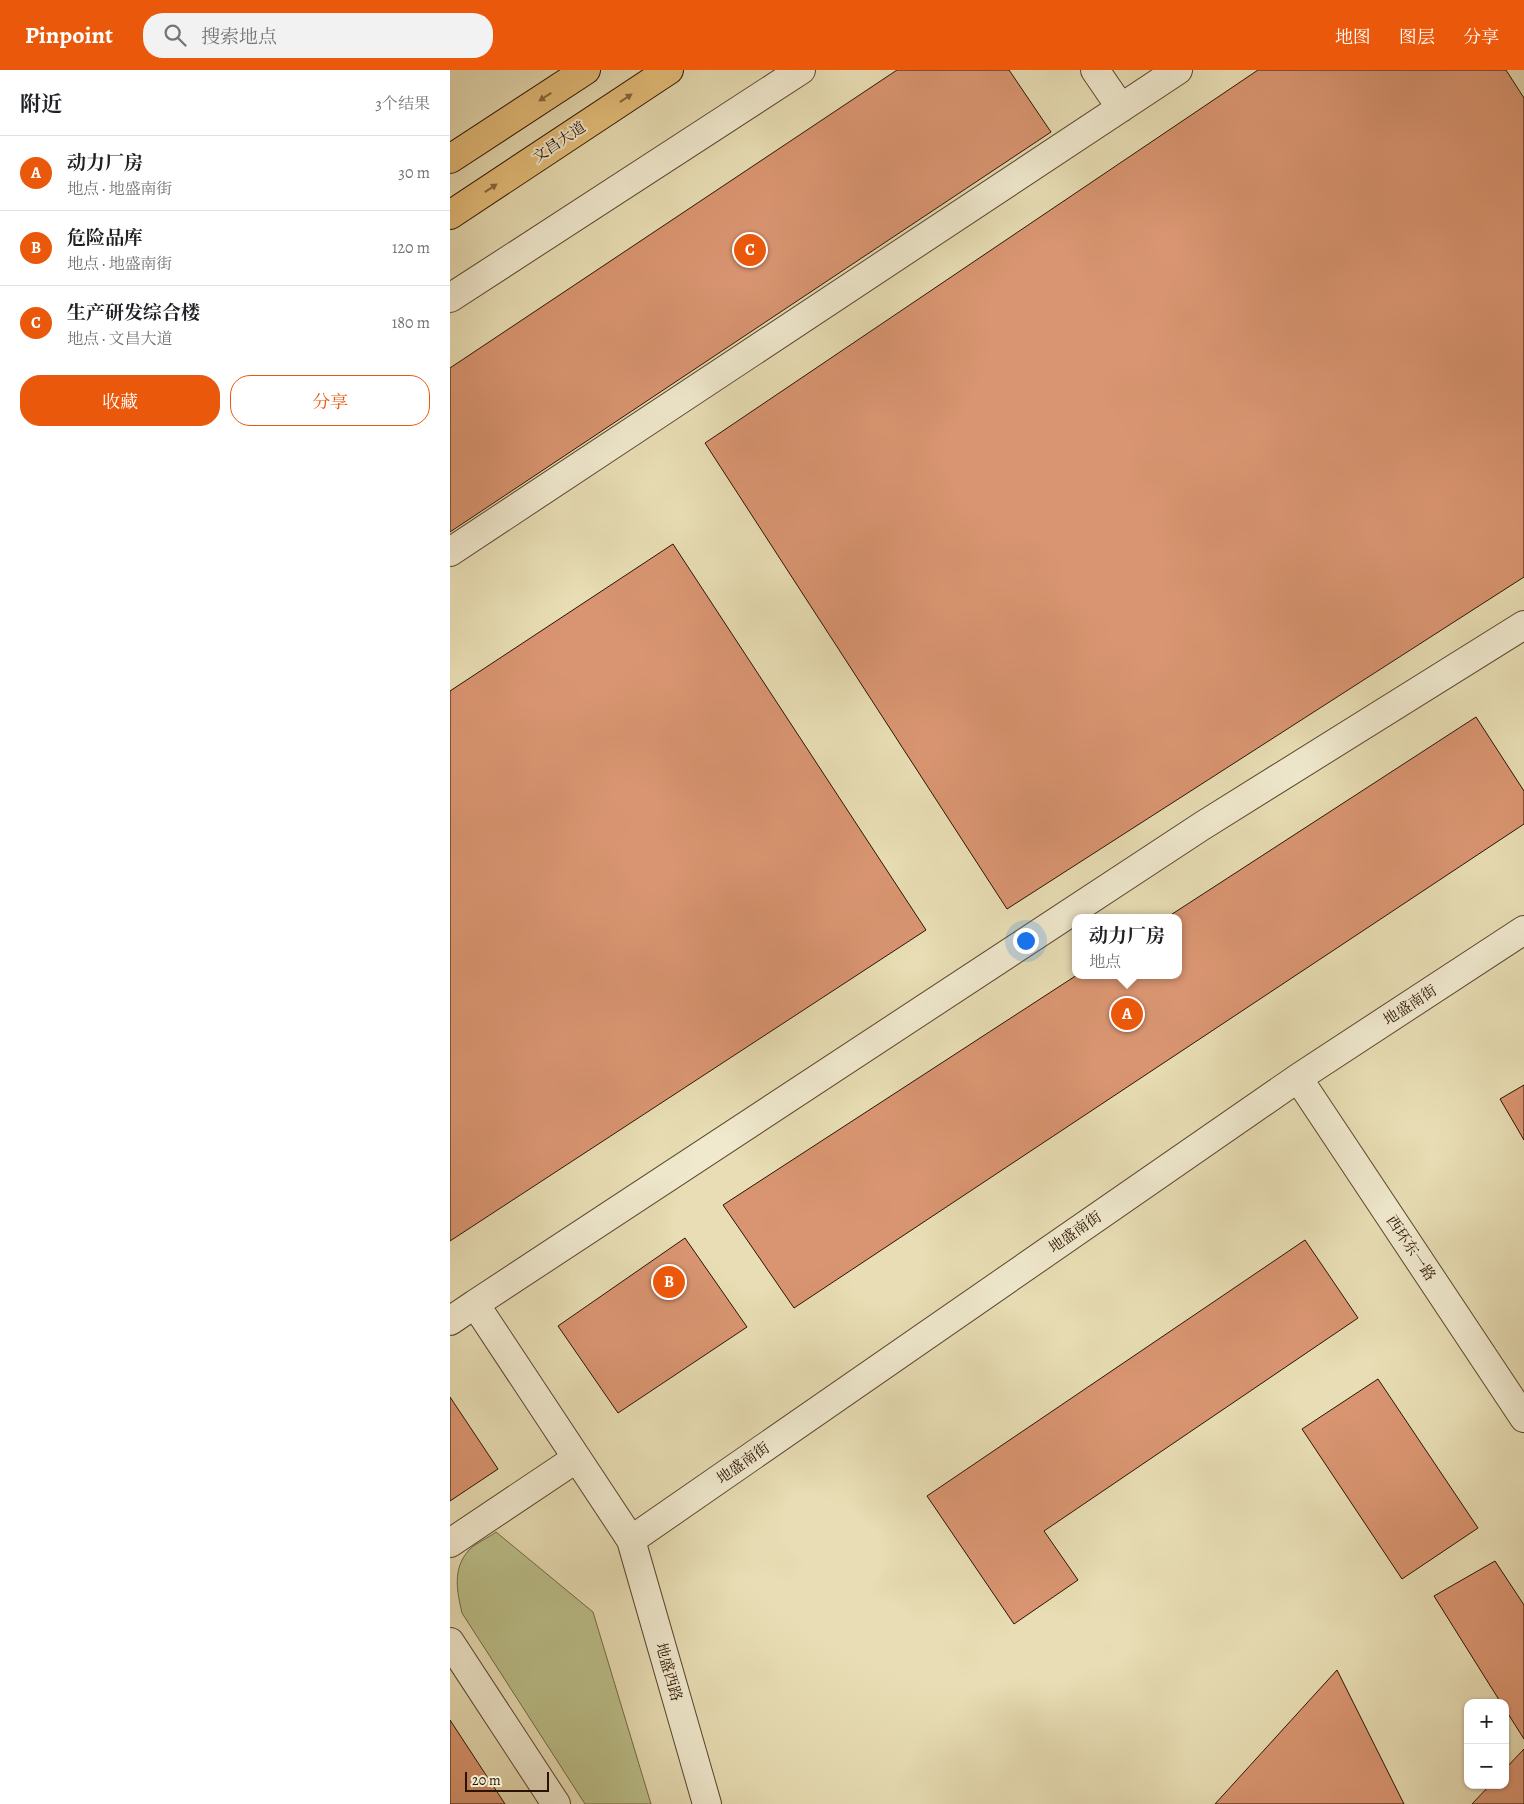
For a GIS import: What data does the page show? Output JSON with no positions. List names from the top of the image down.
{
  "streets": {
    "main road": ["文昌大道"],
    "street": ["地盛南街", "西环东一路", "地盛西路"]
  },
  "crossings": [
    ["地盛南街", "西环东一路"],
    ["地盛南街", "地盛西路"]
  ],
  "scale_bar": "20 m",
  "page": {
    "header": "Pinpoint",
    "search": "搜索地点",
    "nav": ["地图", "图层", "分享"],
    "heading": ["附近", "3个结果"],
    "list": [
      {
        "mark": "A",
        "name": "动力厂房",
        "note": "地点 · 地盛南街",
        "value": "30 m"
      },
      {
        "mark": "B",
        "name": "危险品库",
        "note": "地点 · 地盛南街",
        "value": "120 m"
      },
      {
        "mark": "C",
        "name": "生产研发综合楼",
        "note": "地点 · 文昌大道",
        "value": "180 m"
      }
    ],
    "pins": ["C", "A", "B"],
    "buttons": ["收藏", "分享"],
    "popup": ["动力厂房", "地点"],
    "map_buttons": ["+", "−"],
    "scale": "20 m"
  }
}
